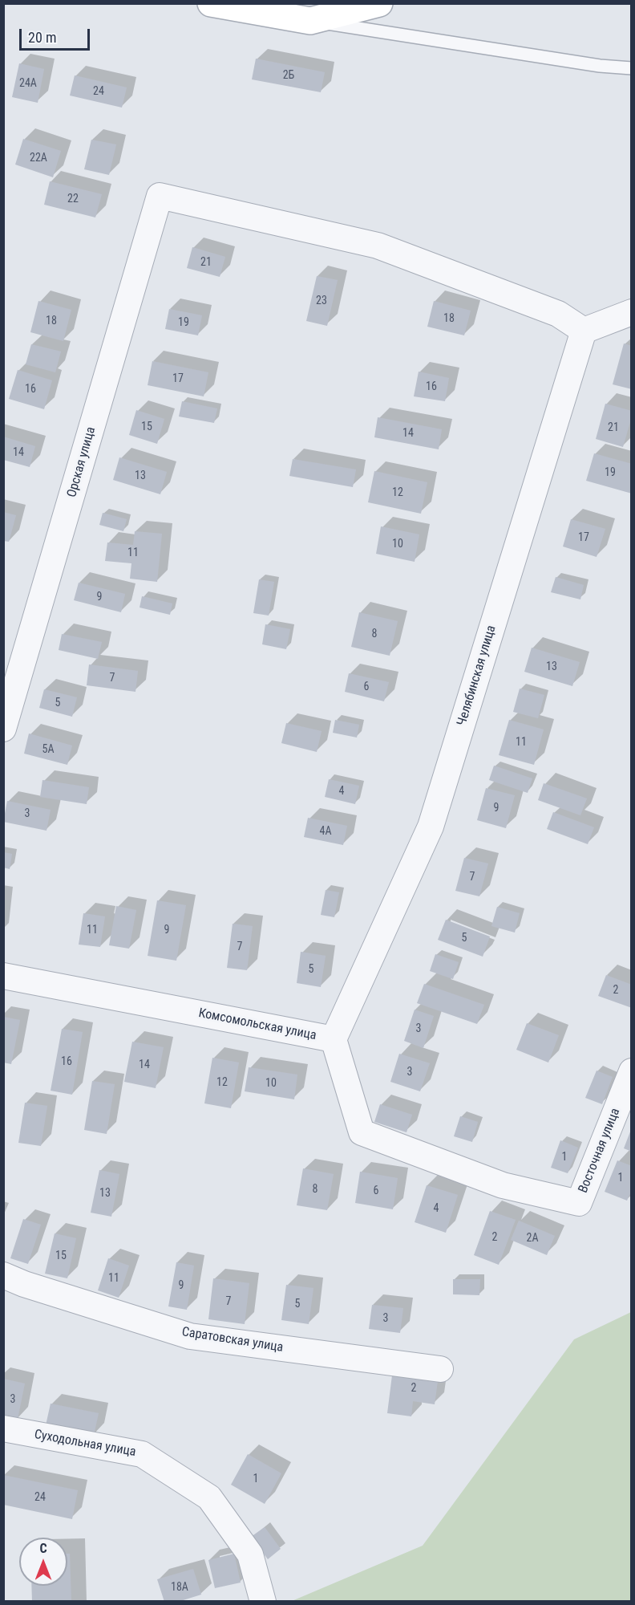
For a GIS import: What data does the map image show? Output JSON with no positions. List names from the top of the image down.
{
  "streets": {
    "street": [
      "Орская улица",
      "Челябинская улица",
      "Комсомольская улица",
      "Восточная улица",
      "Саратовская улица",
      "Суходольная улица"
    ]
  },
  "crossings": [
    ["Орская улица", "Челябинская улица"],
    ["Челябинская улица", "Комсомольская улица"],
    ["Комсомольская улица", "Восточная улица"]
  ],
  "house_numbers": [
    "2Б",
    "24А",
    "24",
    "22А",
    "22",
    "21",
    "23",
    "18",
    "18",
    "19",
    "17",
    "16",
    "16",
    "15",
    "21",
    "14",
    "14",
    "19",
    "13",
    "12",
    "17",
    "10",
    "11",
    "9",
    "8",
    "13",
    "7",
    "6",
    "5",
    "11",
    "5А",
    "4",
    "9",
    "3",
    "4А",
    "7",
    "11",
    "9",
    "5",
    "7",
    "5",
    "2",
    "3",
    "16",
    "14",
    "3",
    "12",
    "10",
    "1",
    "1",
    "8",
    "6",
    "13",
    "4",
    "2",
    "2А",
    "15",
    "11",
    "9",
    "7",
    "5",
    "3",
    "2",
    "3",
    "1",
    "24",
    "18А"
  ],
  "scale_bar": "20 m",
  "north": "top"
}
